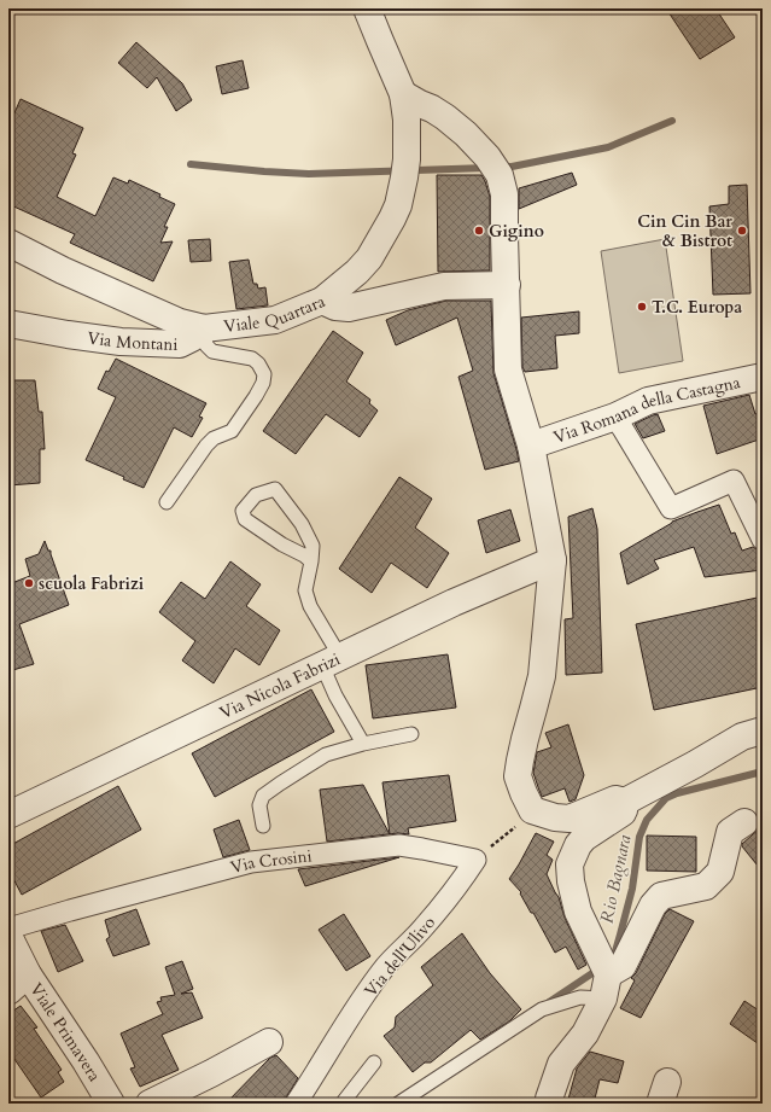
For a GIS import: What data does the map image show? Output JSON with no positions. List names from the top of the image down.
{
  "streets": {
    "street": [
      "Viale Quartara",
      "Via Montani",
      "Via Romana della Castagna",
      "Via Nicola Fabrizi",
      "Via Crosini",
      "Via dell'Ulivo",
      "Viale Primavera"
    ]
  },
  "crossings": [
    ["Viale Quartara", "Via Montani"],
    ["Viale Quartara", "Via Romana della Castagna"],
    ["Via Romana della Castagna", "Via Nicola Fabrizi"],
    ["Via Crosini", "Via dell'Ulivo"]
  ],
  "water": ["Rio Bagnara"],
  "places": [
    "Gigino",
    "Cin Cin Bar & Bistrot",
    "T.C. Europa",
    "scuola Fabrizi"
  ]
}
